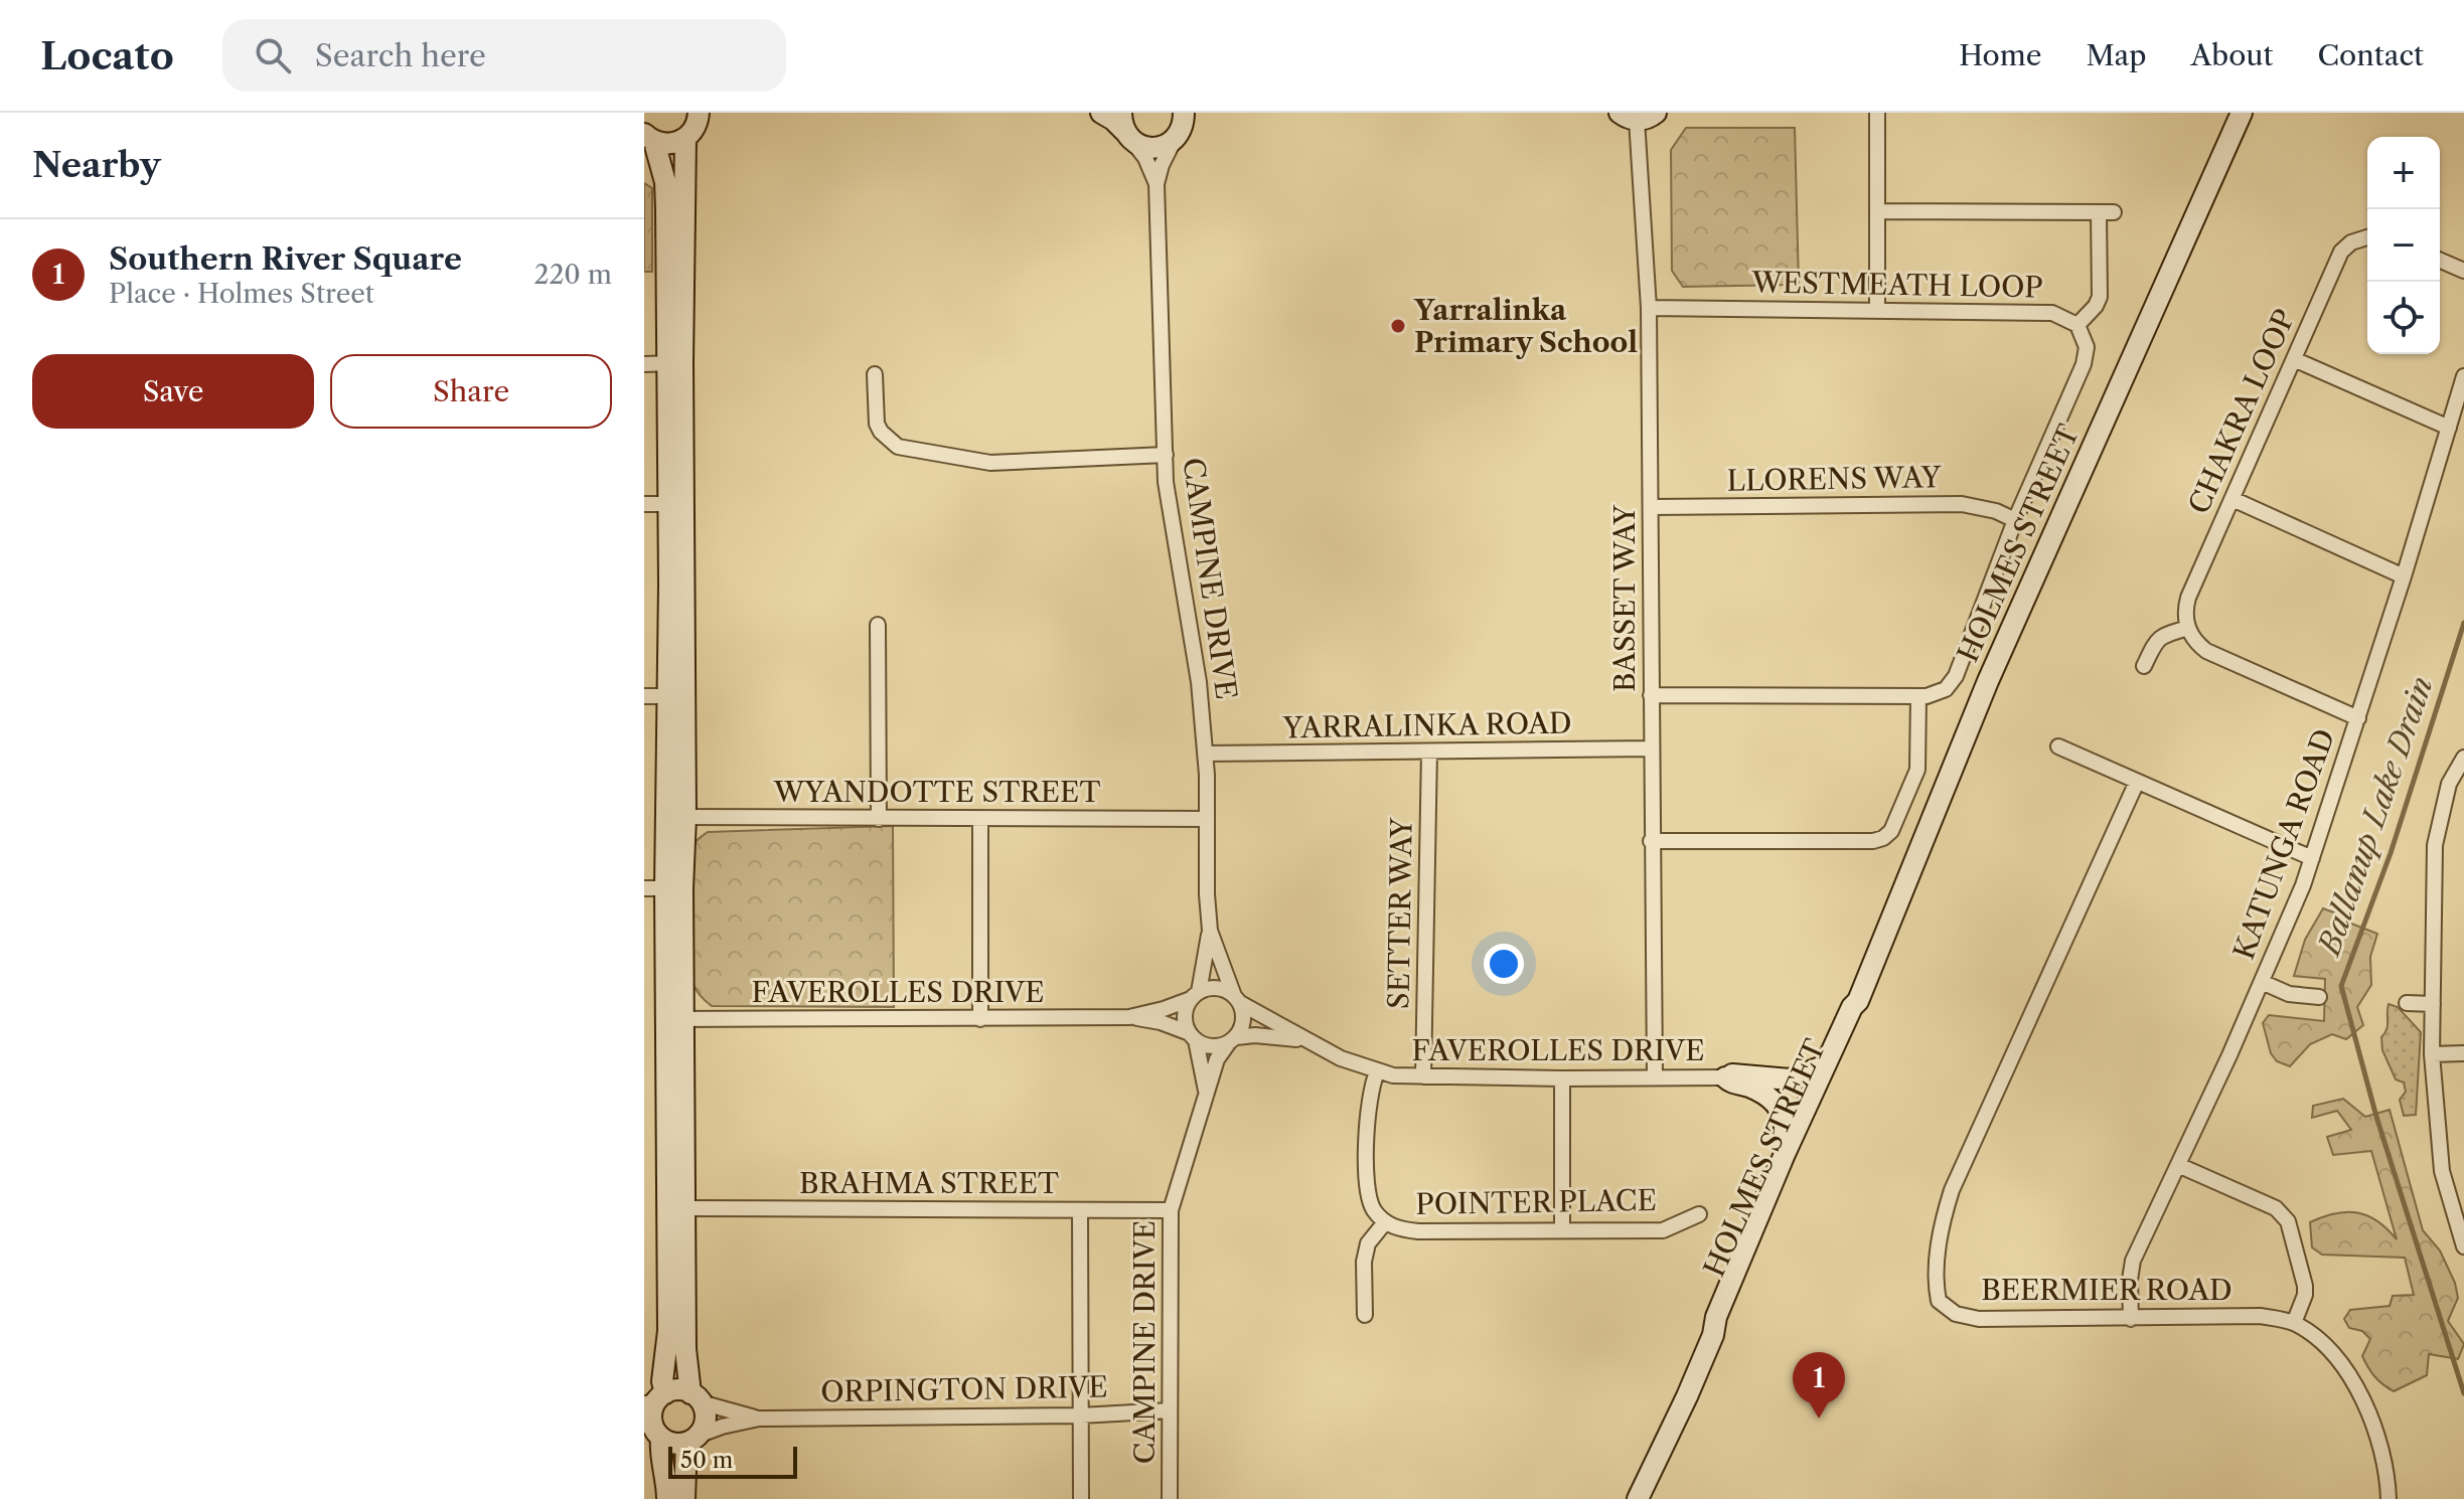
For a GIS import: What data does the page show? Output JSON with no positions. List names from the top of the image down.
{
  "streets": {
    "street": [
      "WESTMEATH LOOP",
      "CHAKRA LOOP",
      "LLORENS WAY",
      "HOLMES STREET",
      "CAMPINE DRIVE",
      "BASSET WAY",
      "YARRALINKA ROAD",
      "WYANDOTTE STREET",
      "KATUNGA ROAD",
      "SETTER WAY",
      "FAVEROLLES DRIVE",
      "BRAHMA STREET",
      "POINTER PLACE",
      "BEERMIER ROAD",
      "ORPINGTON DRIVE"
    ]
  },
  "crossings": [
    ["WESTMEATH LOOP", "LLORENS WAY"],
    ["WESTMEATH LOOP", "BASSET WAY"],
    ["LLORENS WAY", "BASSET WAY"],
    ["CAMPINE DRIVE", "YARRALINKA ROAD"],
    ["CAMPINE DRIVE", "WYANDOTTE STREET"],
    ["CAMPINE DRIVE", "FAVEROLLES DRIVE"],
    ["CAMPINE DRIVE", "BRAHMA STREET"],
    ["CAMPINE DRIVE", "ORPINGTON DRIVE"],
    ["BASSET WAY", "YARRALINKA ROAD"],
    ["BASSET WAY", "FAVEROLLES DRIVE"],
    ["YARRALINKA ROAD", "SETTER WAY"],
    ["KATUNGA ROAD", "BEERMIER ROAD"],
    ["SETTER WAY", "FAVEROLLES DRIVE"],
    ["FAVEROLLES DRIVE", "POINTER PLACE"]
  ],
  "water": ["Ballanup Lake Drain"],
  "places": ["Yarralinka Primary School"],
  "scale_bar": "50 m",
  "page": {
    "header": "Locato",
    "search": "Search here",
    "nav": [
      "Home",
      "Map",
      "About",
      "Contact"
    ],
    "heading": "Nearby",
    "map_buttons": ["+", "−"],
    "list": [
      {
        "mark": "1",
        "name": "Southern River Square",
        "note": "Place · Holmes Street",
        "value": "220 m"
      }
    ],
    "buttons": ["Save", "Share"],
    "pins": "1",
    "scale": "50 m"
  }
}
